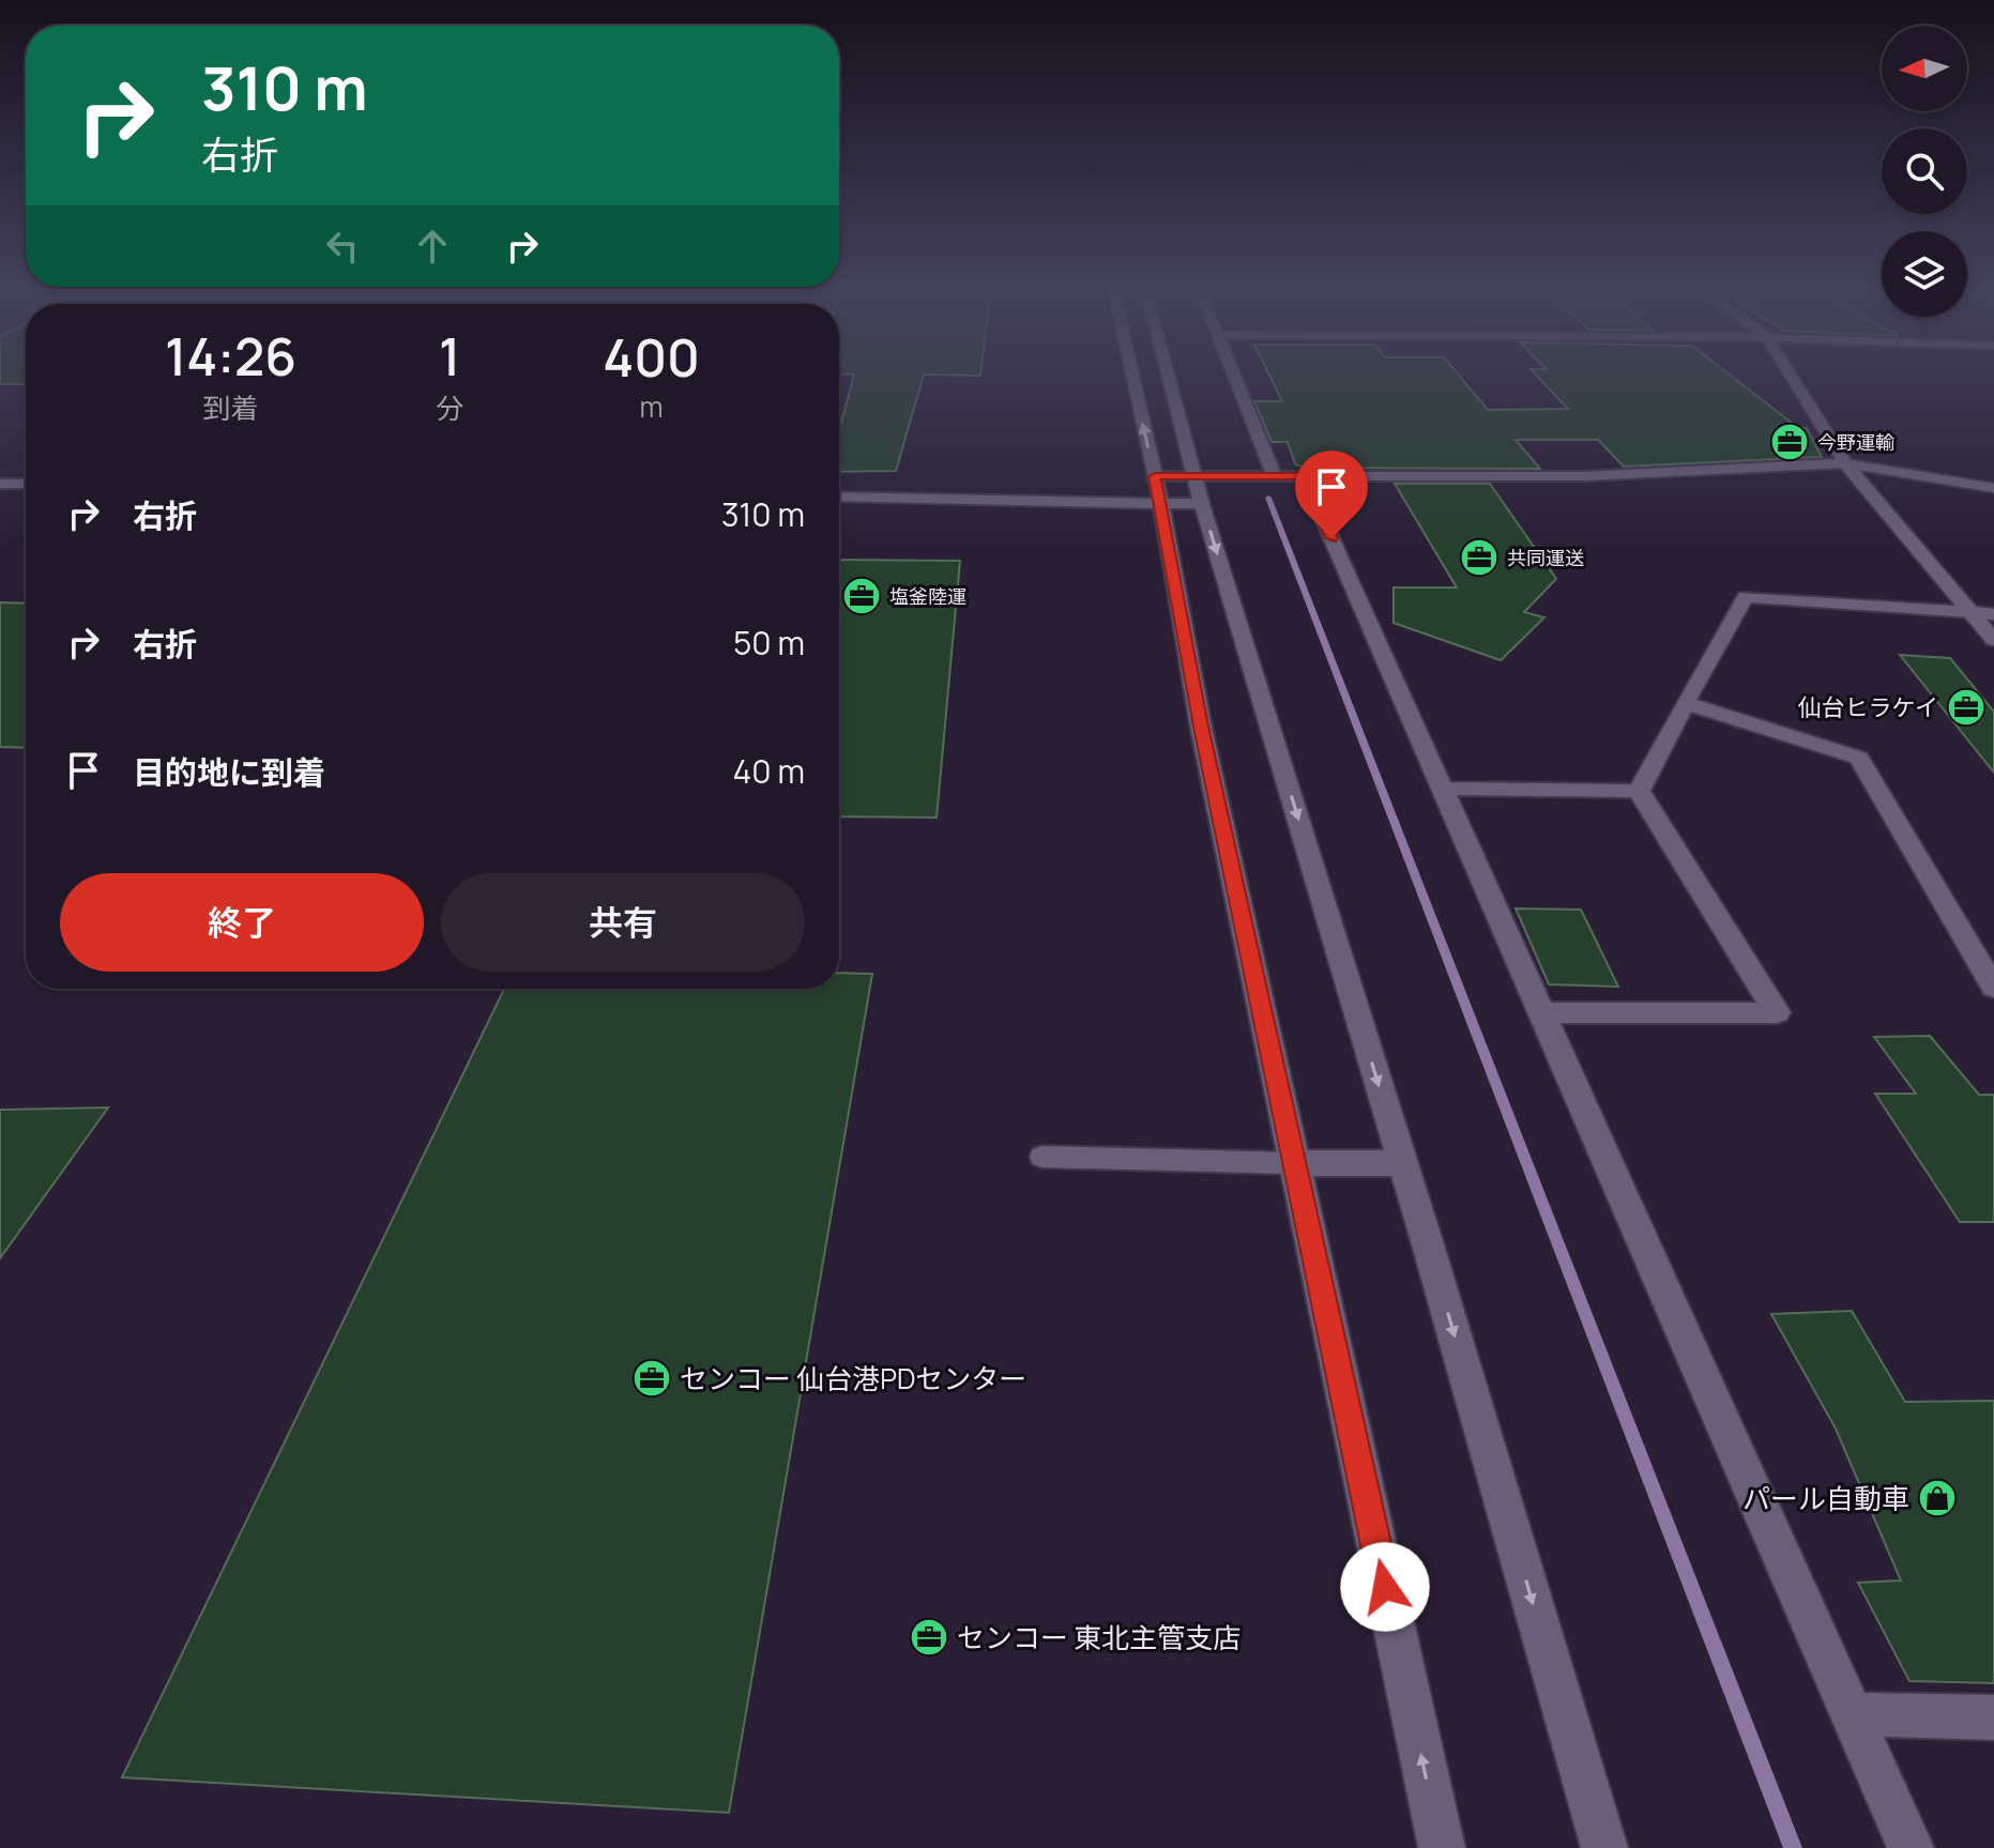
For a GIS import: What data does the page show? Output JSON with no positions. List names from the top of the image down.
{
  "places": {
    "office": [
      "今野運輸",
      "共同運送",
      "塩釜陸運",
      "仙台ヒラケイ",
      "センコー 仙台港PDセンター",
      "センコー 東北主管支店"
    ],
    "shop": ["パール自動車"]
  },
  "north": "left",
  "page": {
    "turn": ["310 m", "右折"],
    "eta": [
      "14:26",
      "到着",
      "1",
      "分",
      "400",
      "m"
    ],
    "list": [
      {
        "name": "右折",
        "value": "310 m"
      },
      {
        "name": "右折",
        "value": "50 m"
      },
      {
        "name": "目的地に到着",
        "value": "40 m"
      }
    ],
    "buttons": ["終了", "共有"]
  }
}
